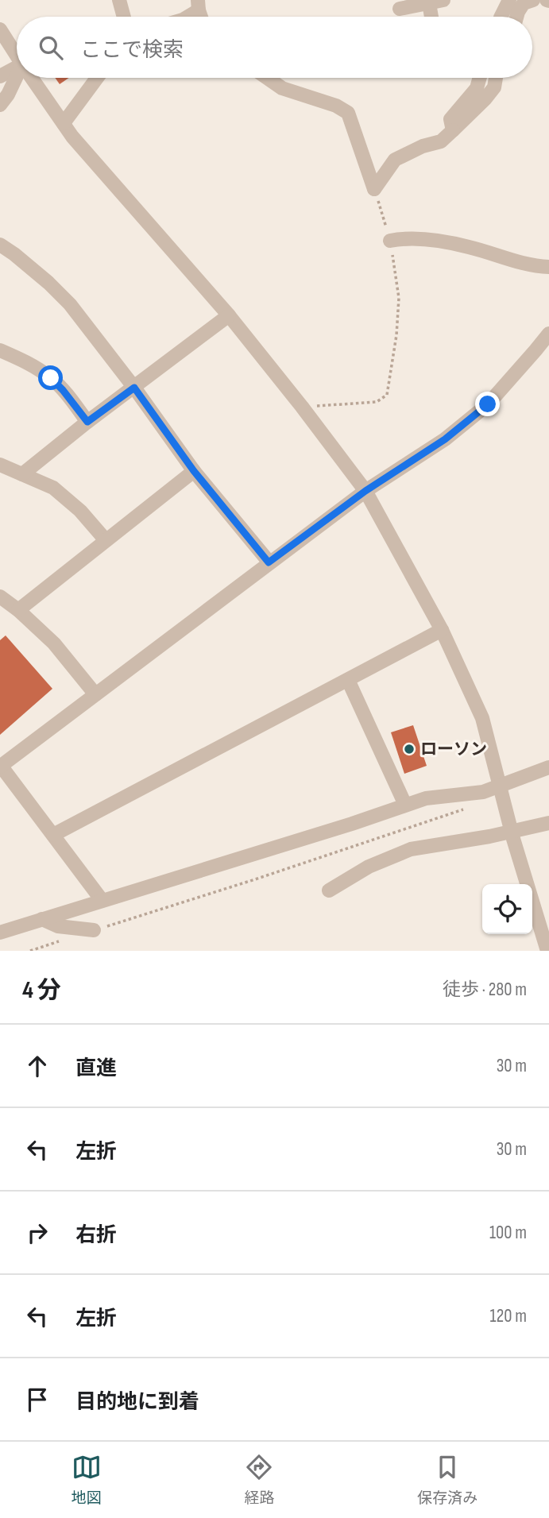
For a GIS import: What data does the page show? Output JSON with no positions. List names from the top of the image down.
{
  "places": ["ローソン"],
  "page": {
    "search": "ここで検索",
    "heading": ["4 分", "徒歩 · 280 m"],
    "list": [
      ["直進", "30 m"],
      ["左折", "30 m"],
      ["右折", "100 m"],
      ["左折", "120 m"],
      "目的地に到着"
    ],
    "nav": ["地図", "経路", "保存済み"]
  }
}
